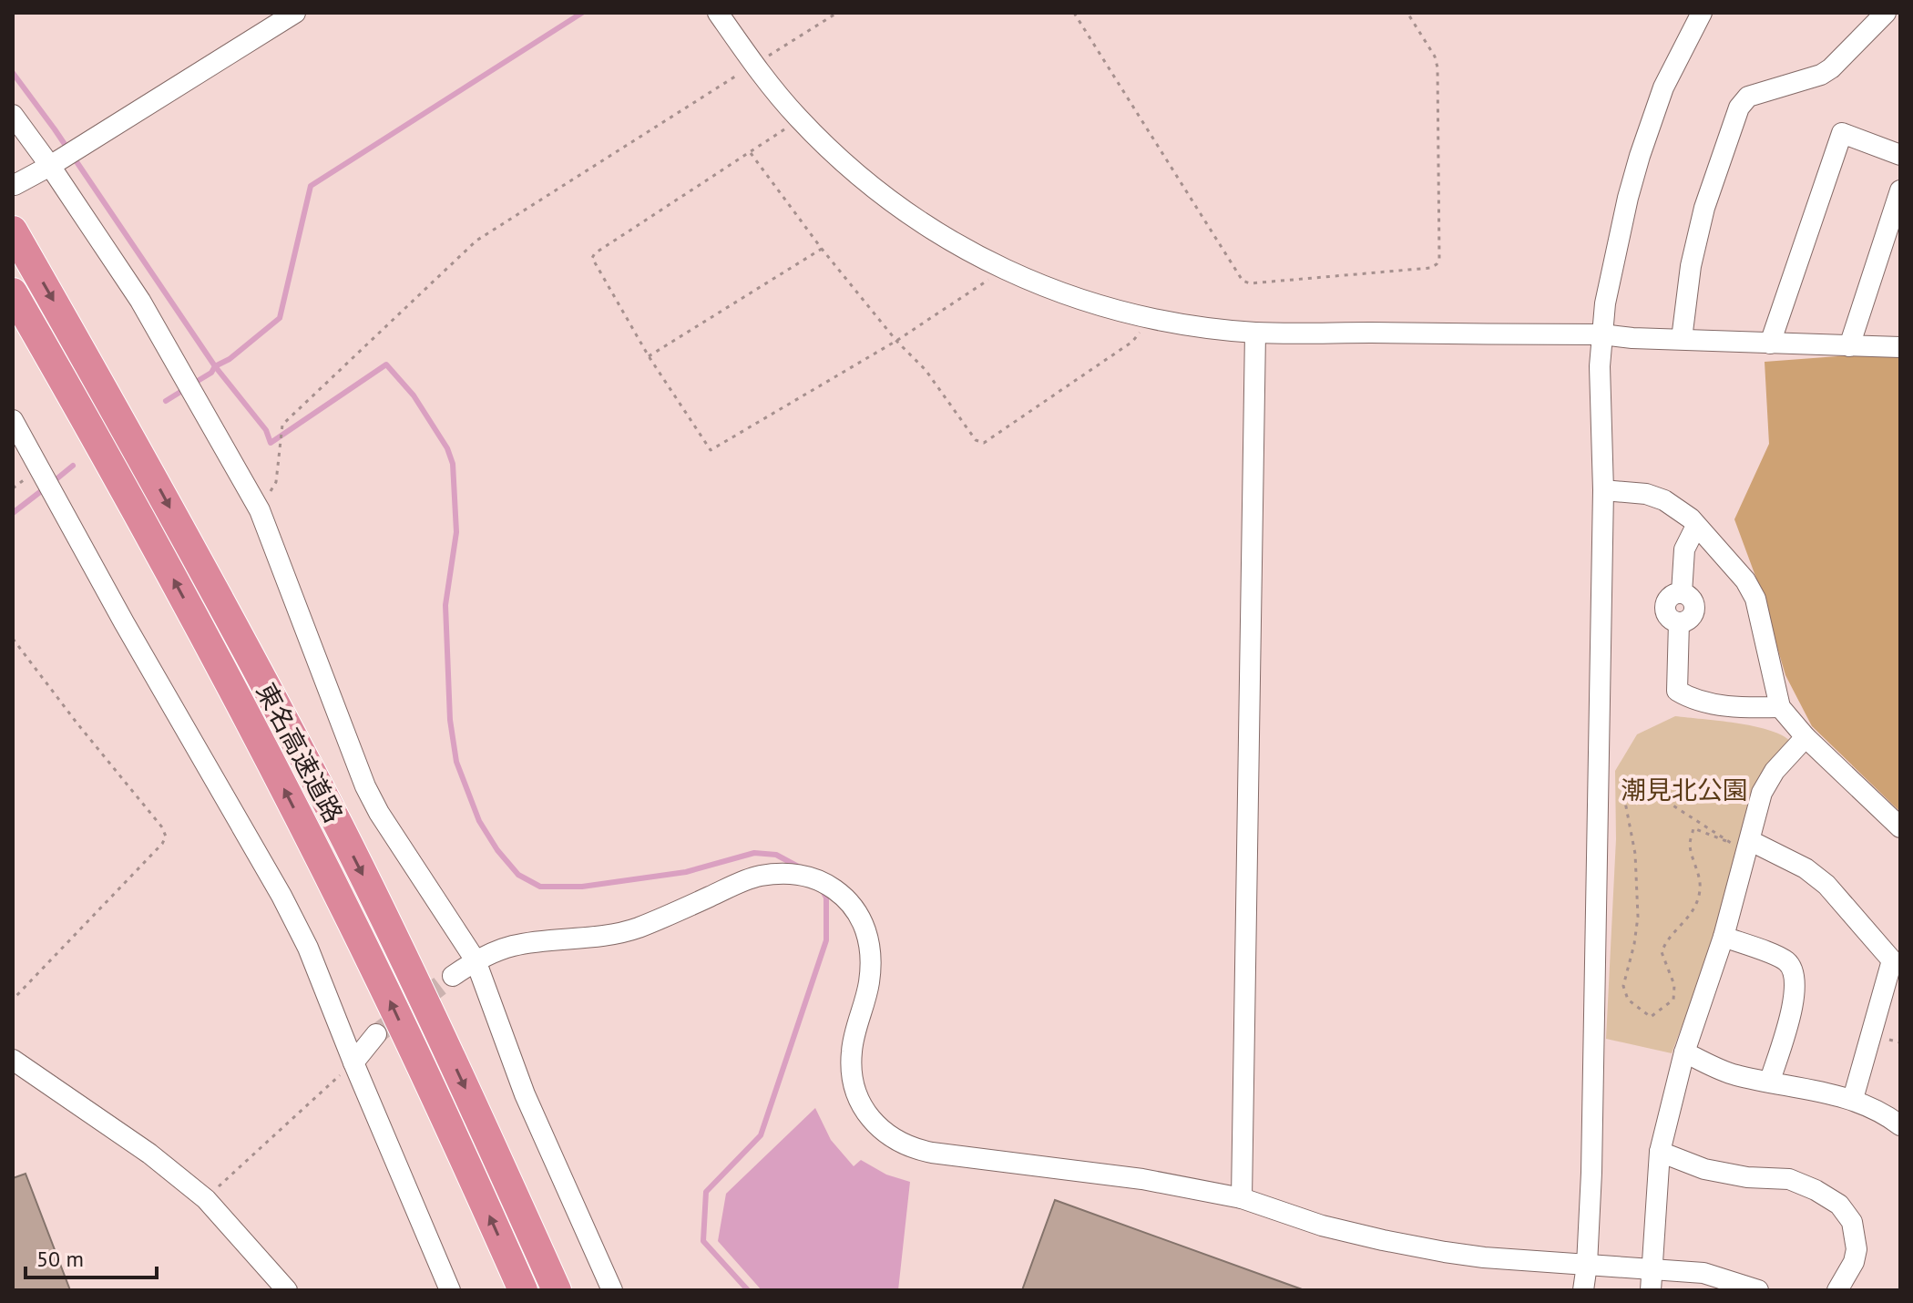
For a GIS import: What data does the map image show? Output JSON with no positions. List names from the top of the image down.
{
  "streets": {
    "highway": ["東名高速道路"]
  },
  "parks": ["潮見北公園"],
  "scale_bar": "50 m"
}
